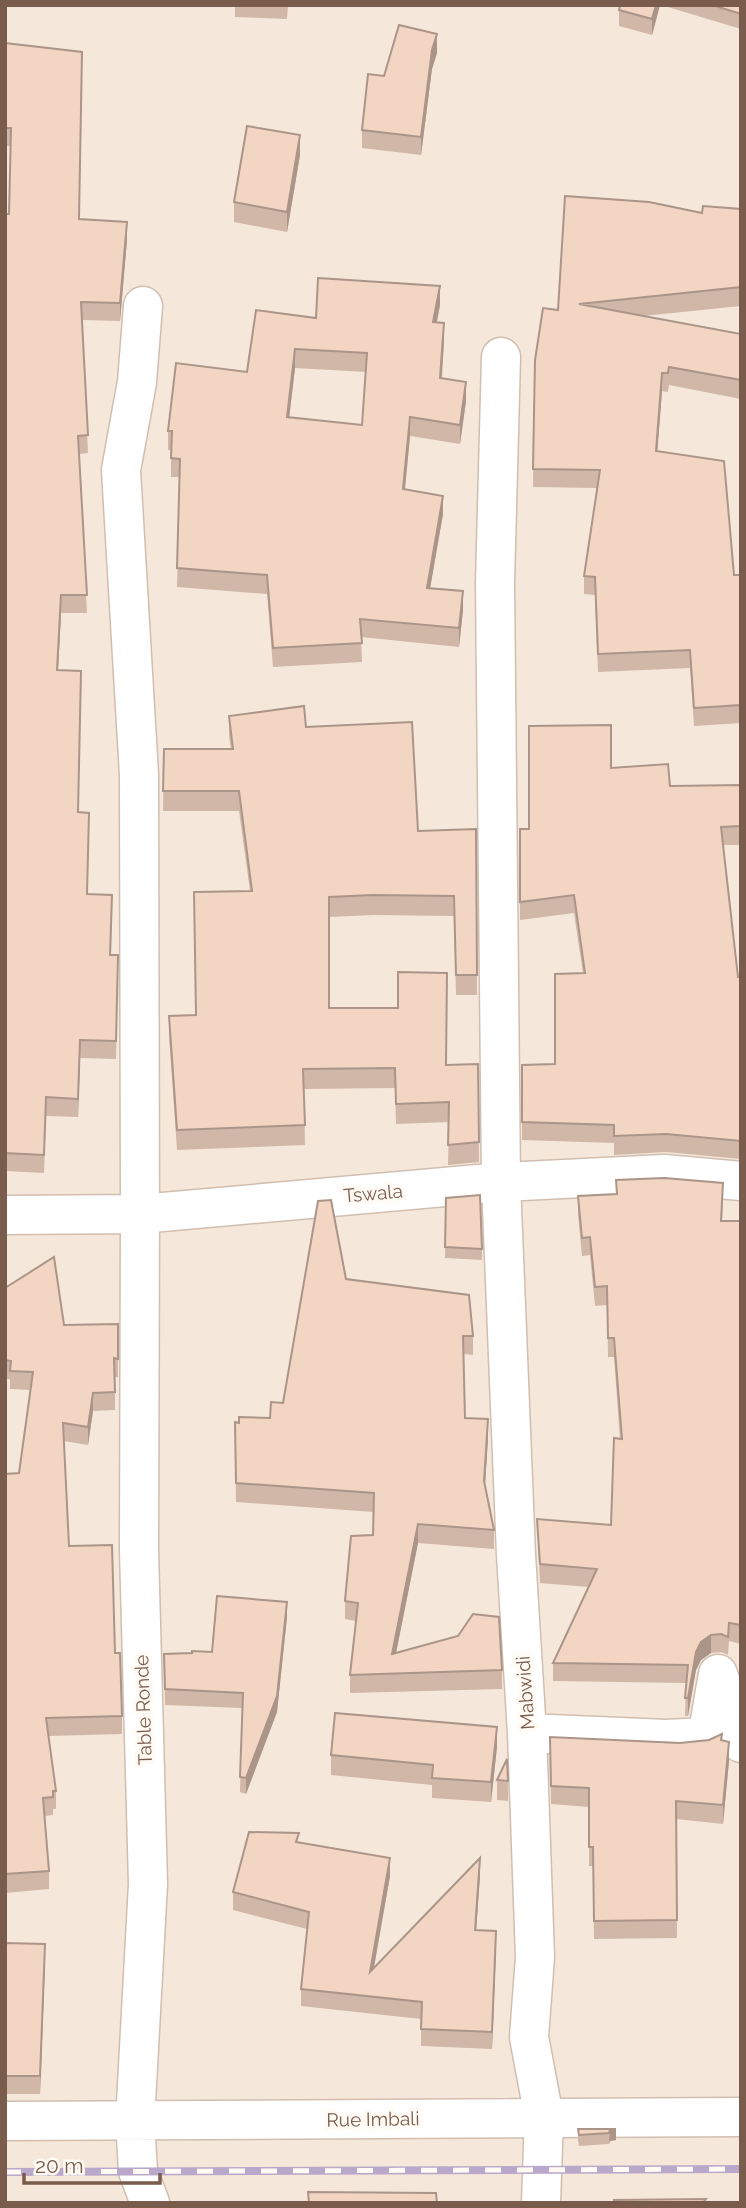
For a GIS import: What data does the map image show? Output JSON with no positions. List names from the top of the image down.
{
  "streets": {
    "street": [
      "Tswala",
      "Mabwidi",
      "Table Ronde",
      "Rue Imbali"
    ]
  },
  "crossings": [
    ["Tswala", "Mabwidi"],
    ["Tswala", "Table Ronde"],
    ["Mabwidi", "Rue Imbali"],
    ["Table Ronde", "Rue Imbali"]
  ],
  "scale_bar": "20 m"
}
